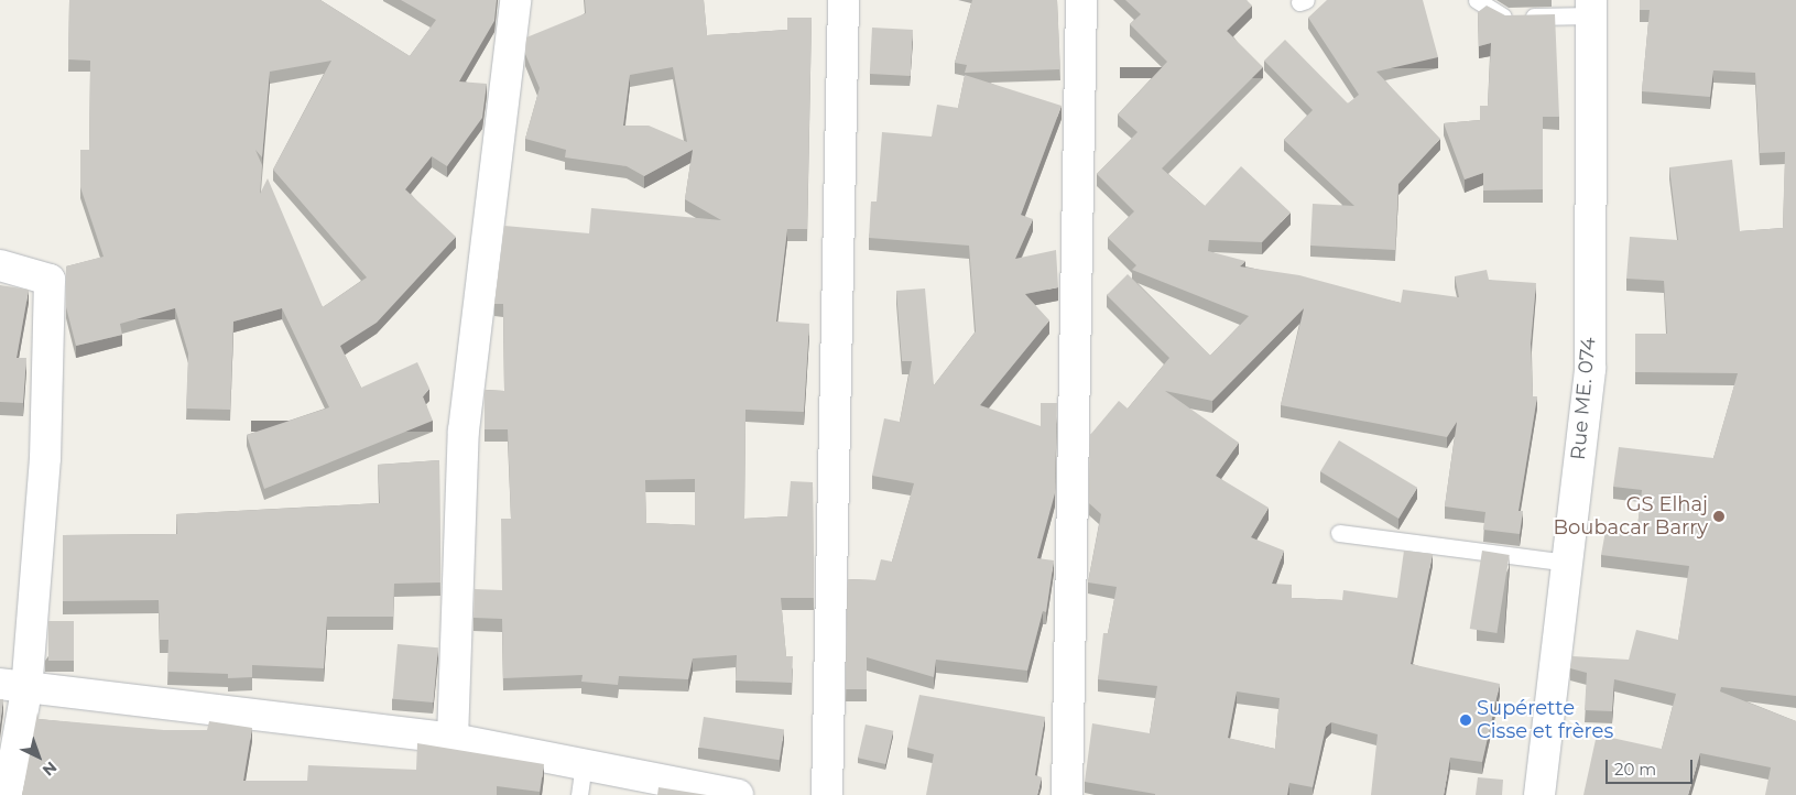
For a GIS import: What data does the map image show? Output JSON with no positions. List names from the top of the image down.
{
  "streets": {
    "street": ["Rue ME. 074"]
  },
  "places": ["GS Elhaj Boubacar Barry", "Supérette Cisse et frères"],
  "scale_bar": "20 m",
  "north": "bottom right"
}
